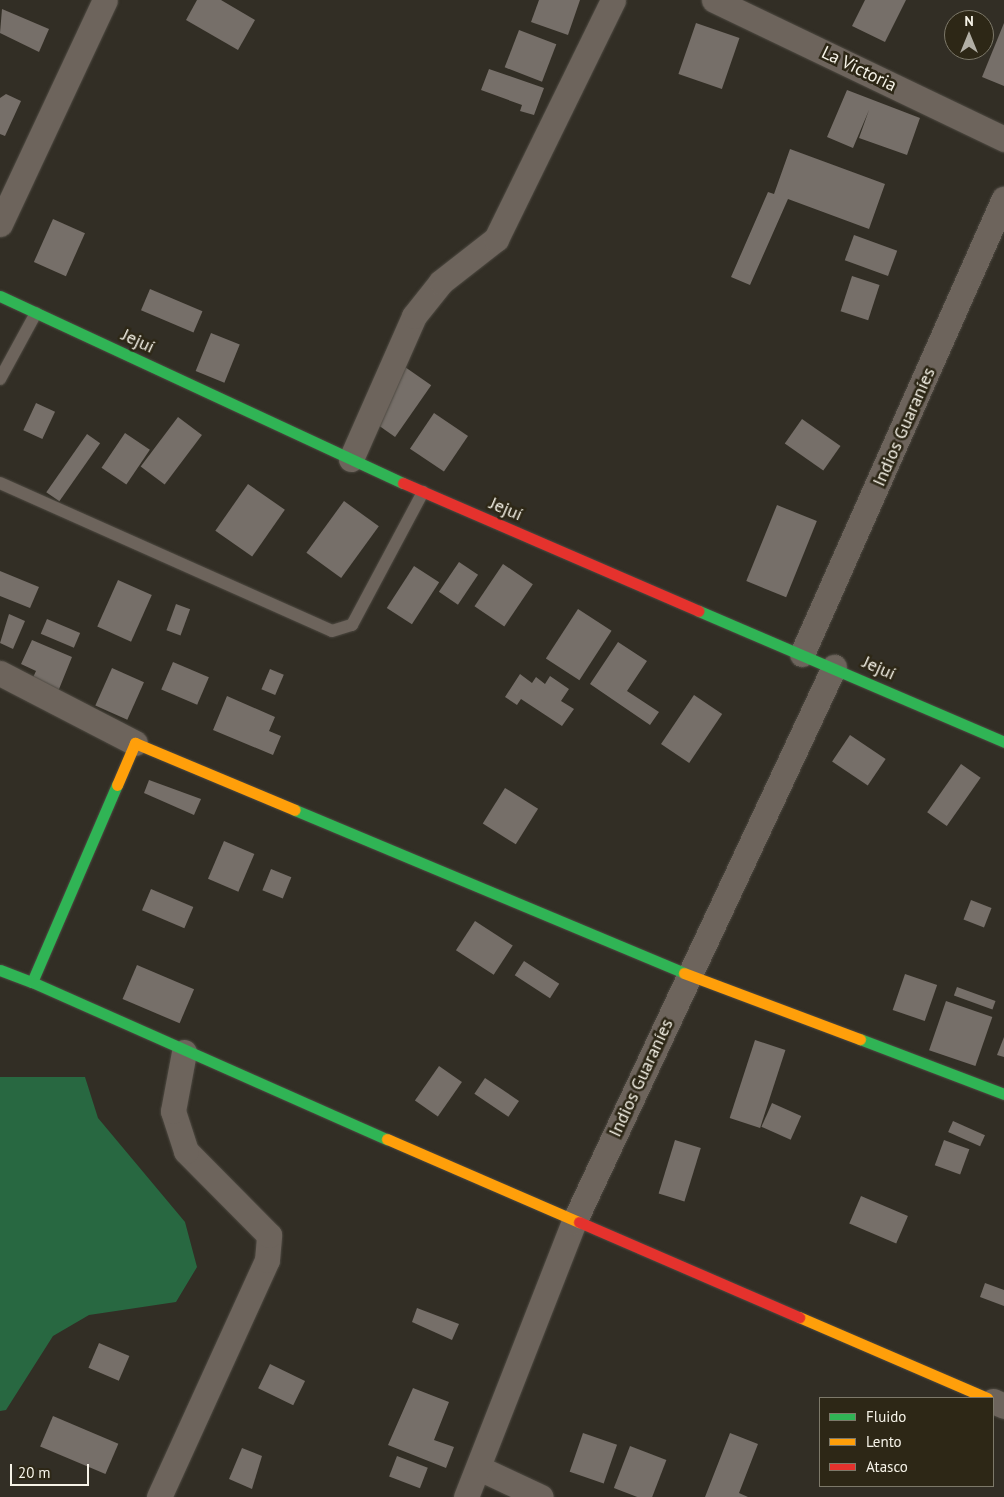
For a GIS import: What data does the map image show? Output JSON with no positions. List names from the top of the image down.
{
  "streets": {
    "street": ["La Victoria", "Jejuí", "Indios Guaraníes"]
  },
  "crossings": [
    ["Jejuí", "Indios Guaraníes"]
  ],
  "legend": ["Fluido", "Lento", "Atasco"],
  "scale_bar": "20 m",
  "north": "top"
}
